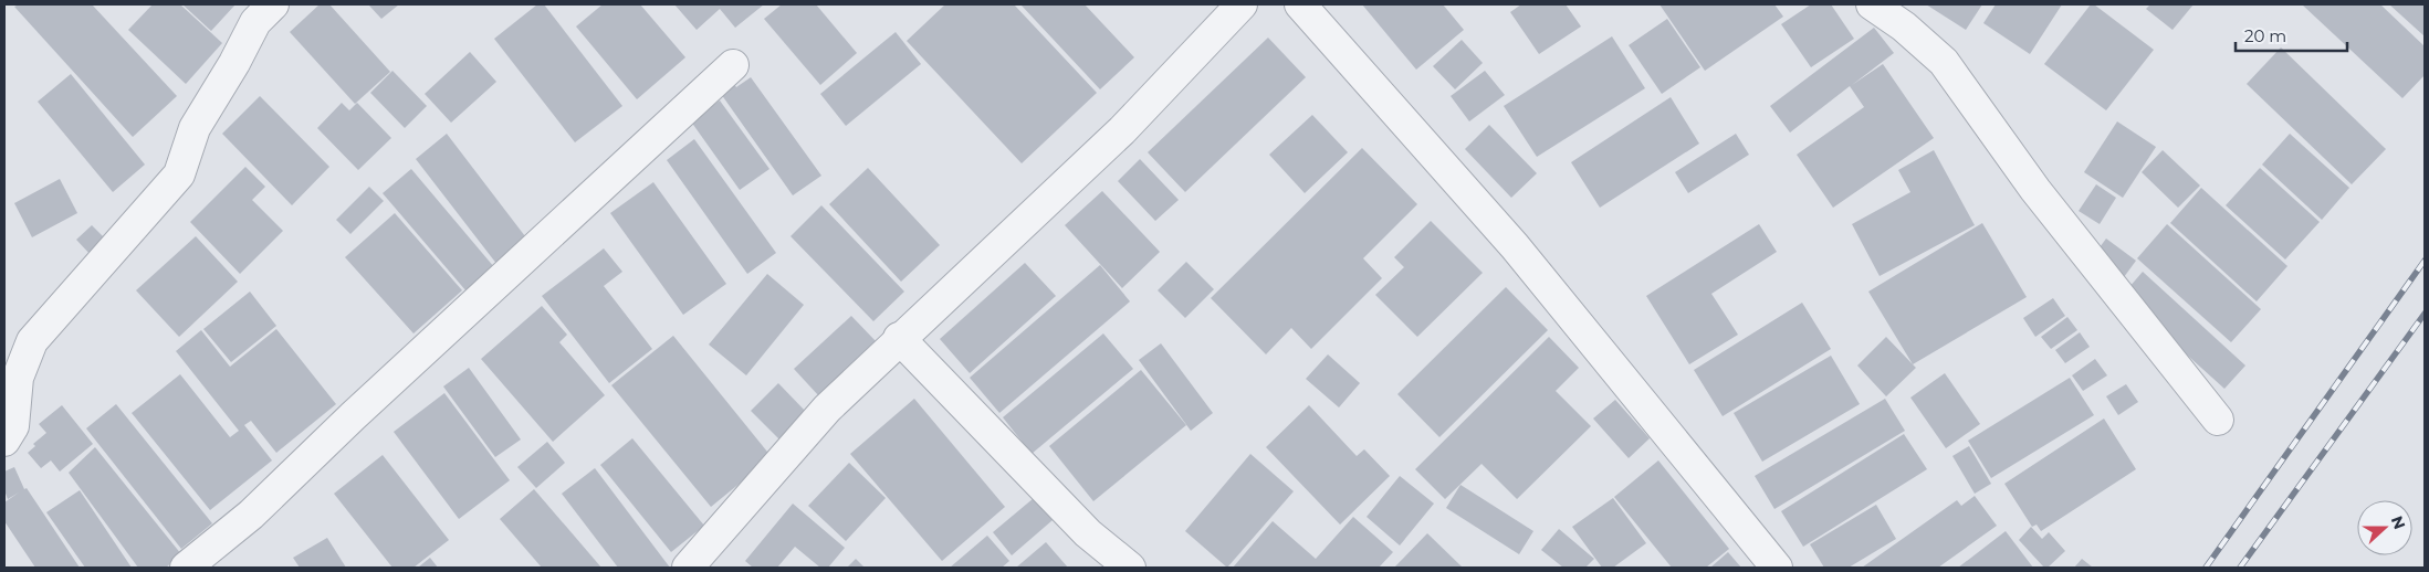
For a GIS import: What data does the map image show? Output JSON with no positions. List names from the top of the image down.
{
  "scale_bar": "20 m",
  "north": "right"
}
